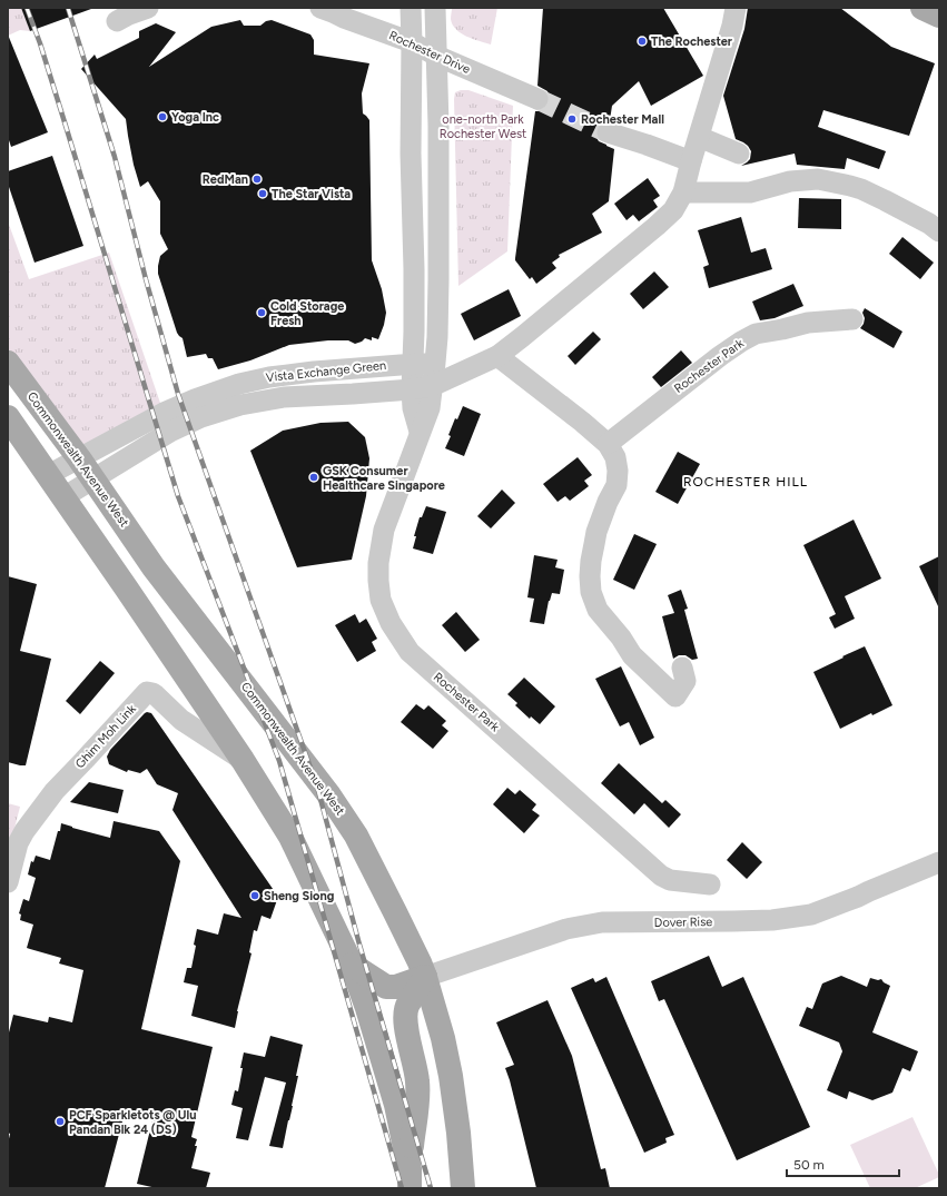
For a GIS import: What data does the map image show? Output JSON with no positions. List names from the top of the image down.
{
  "streets": {
    "main road": ["Commonwealth Avenue West"],
    "street": [
      "Rochester Drive",
      "Rochester Park",
      "Vista Exchange Green",
      "Ghim Moh Link",
      "Dover Rise"
    ]
  },
  "crossings": [
    ["Rochester Park", "Vista Exchange Green"],
    ["Vista Exchange Green", "Commonwealth Avenue West"],
    ["Commonwealth Avenue West", "Dover Rise"]
  ],
  "districts": ["ROCHESTER HILL"],
  "parks": ["one-north Park Rochester West"],
  "places": [
    "The Rochester",
    "Yoga Inc",
    "Rochester Mall",
    "RedMan",
    "The Star Vista",
    "Cold Storage Fresh",
    "GSK Consumer Healthcare Singapore",
    "Sheng Siong",
    "PCF Sparkletots @ Ulu Pandan Blk 24 (DS)"
  ],
  "scale_bar": "50 m"
}
